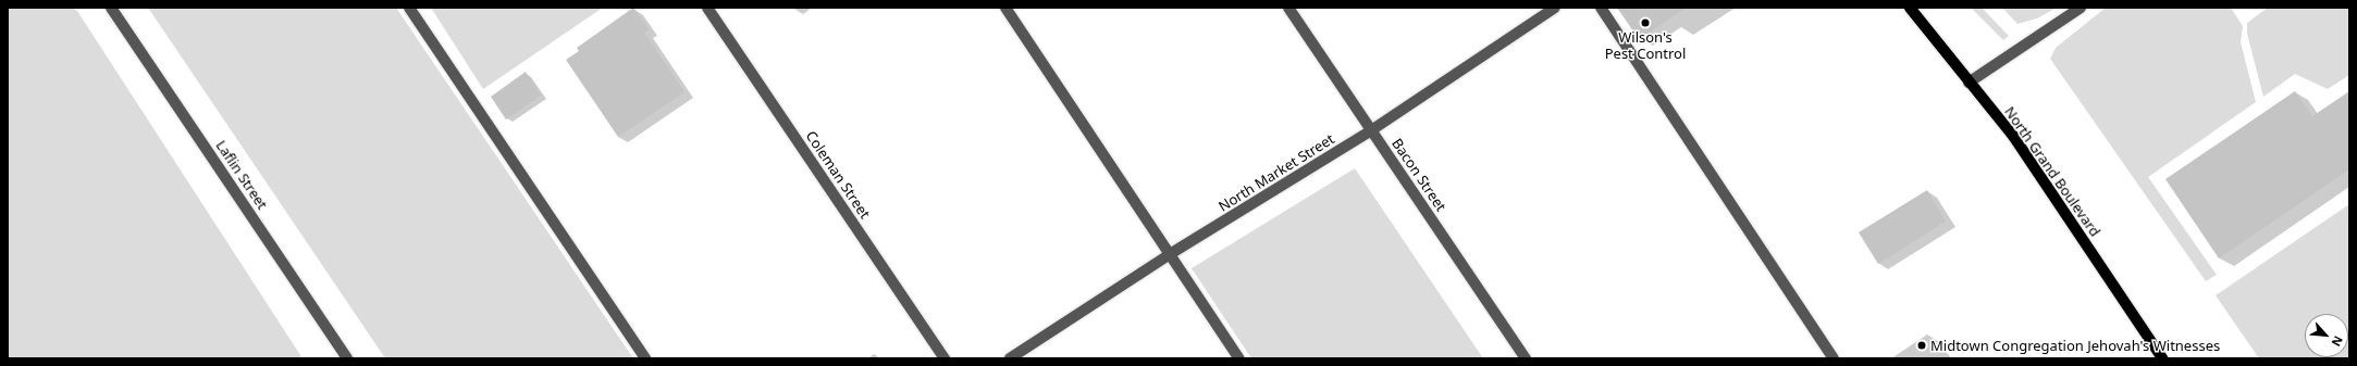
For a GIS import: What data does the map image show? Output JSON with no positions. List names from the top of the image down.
{
  "streets": {
    "main road": ["North Grand Boulevard"],
    "street": [
      "North Market Street",
      "Laflin Street",
      "Coleman Street",
      "Bacon Street"
    ]
  },
  "crossings": [
    ["North Market Street", "Bacon Street"]
  ],
  "places": ["Wilson's Pest Control", "Midtown Congregation Jehovah's Witnesses"],
  "north": "bottom right"
}
